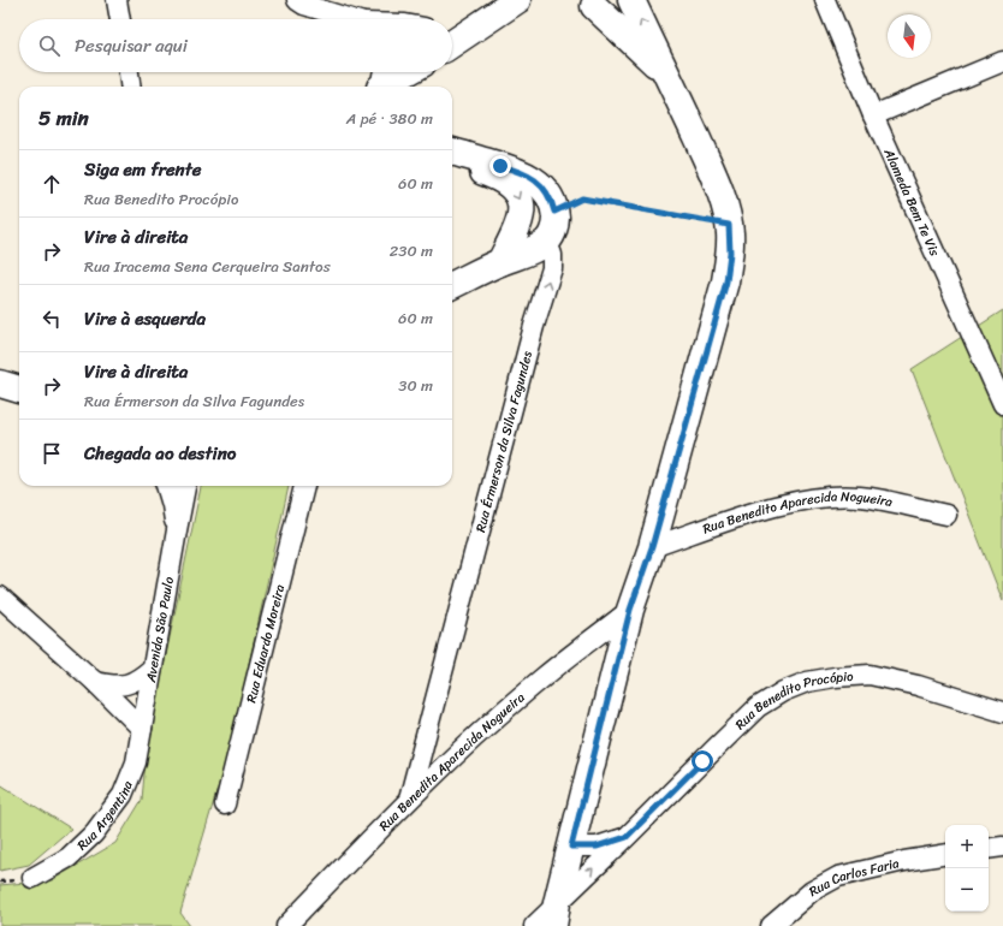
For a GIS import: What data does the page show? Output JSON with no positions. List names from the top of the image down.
{
  "streets": {
    "street": [
      "Alameda Bem Te Vis",
      "Rua Érmerson da Silva Fagundes",
      "Rua Benedito Aparecida Nogueira",
      "Avenida São Paulo",
      "Rua Eduardo Moreira",
      "Rua Benedito Procópio",
      "Rua Benedita Aparecida Nogueira",
      "Rua Argentina",
      "Rua Carlos Faria"
    ]
  },
  "crossings": [
    ["Rua Érmerson da Silva Fagundes", "Rua Benedita Aparecida Nogueira"],
    ["Avenida São Paulo", "Rua Argentina"]
  ],
  "one_way": ["Rua Érmerson da Silva Fagundes"],
  "north": "bottom",
  "page": {
    "search": "Pesquisar aqui",
    "heading": ["5 min", "A pé · 380 m"],
    "list": [
      ["Siga em frente", "Rua Benedito Procópio", "60 m"],
      ["Vire à direita", "Rua Iracema Sena Cerqueira Santos", "230 m"],
      ["Vire à esquerda", "60 m"],
      ["Vire à direita", "Rua Érmerson da Silva Fagundes", "30 m"],
      "Chegada ao destino"
    ],
    "map_buttons": ["+", "−"]
  }
}
